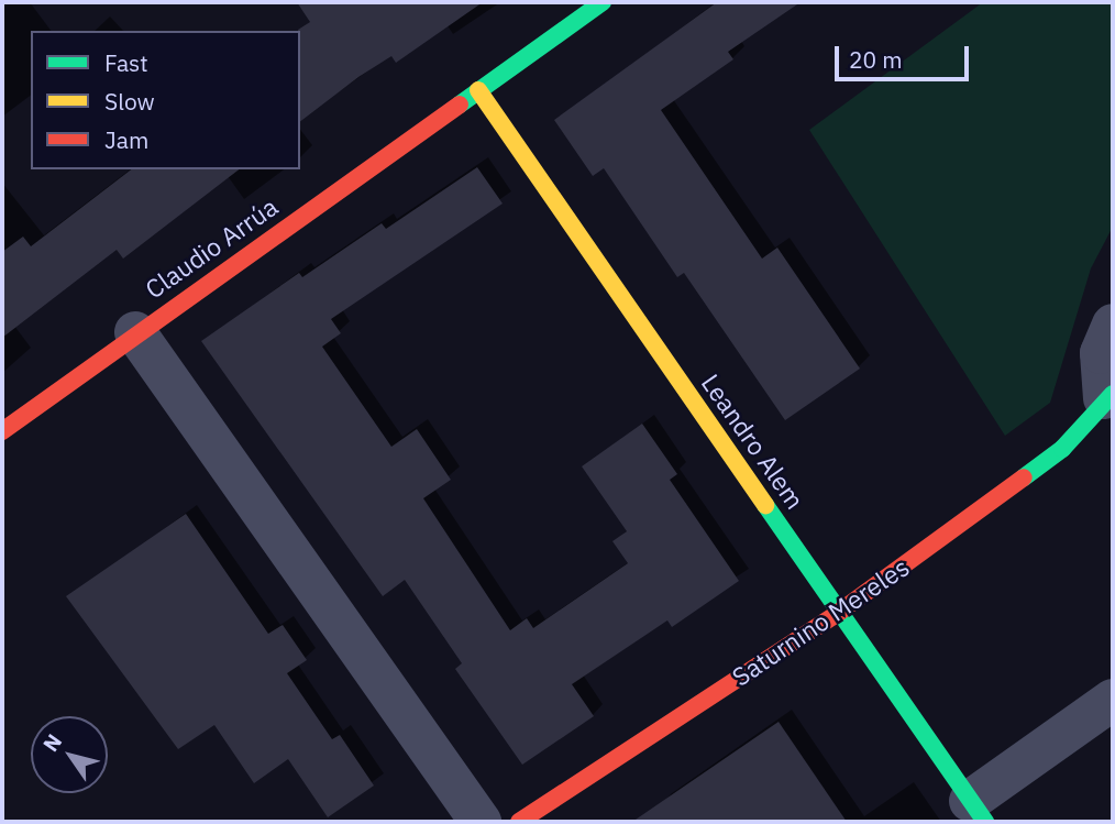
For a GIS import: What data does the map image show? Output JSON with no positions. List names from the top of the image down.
{
  "streets": {
    "street": ["Claudio Arrúa", "Leandro Alem", "Saturnino Mereles"]
  },
  "crossings": [
    ["Claudio Arrúa", "Leandro Alem"],
    ["Leandro Alem", "Saturnino Mereles"]
  ],
  "legend": ["Fast", "Slow", "Jam"],
  "scale_bar": "20 m",
  "north": "top left"
}
